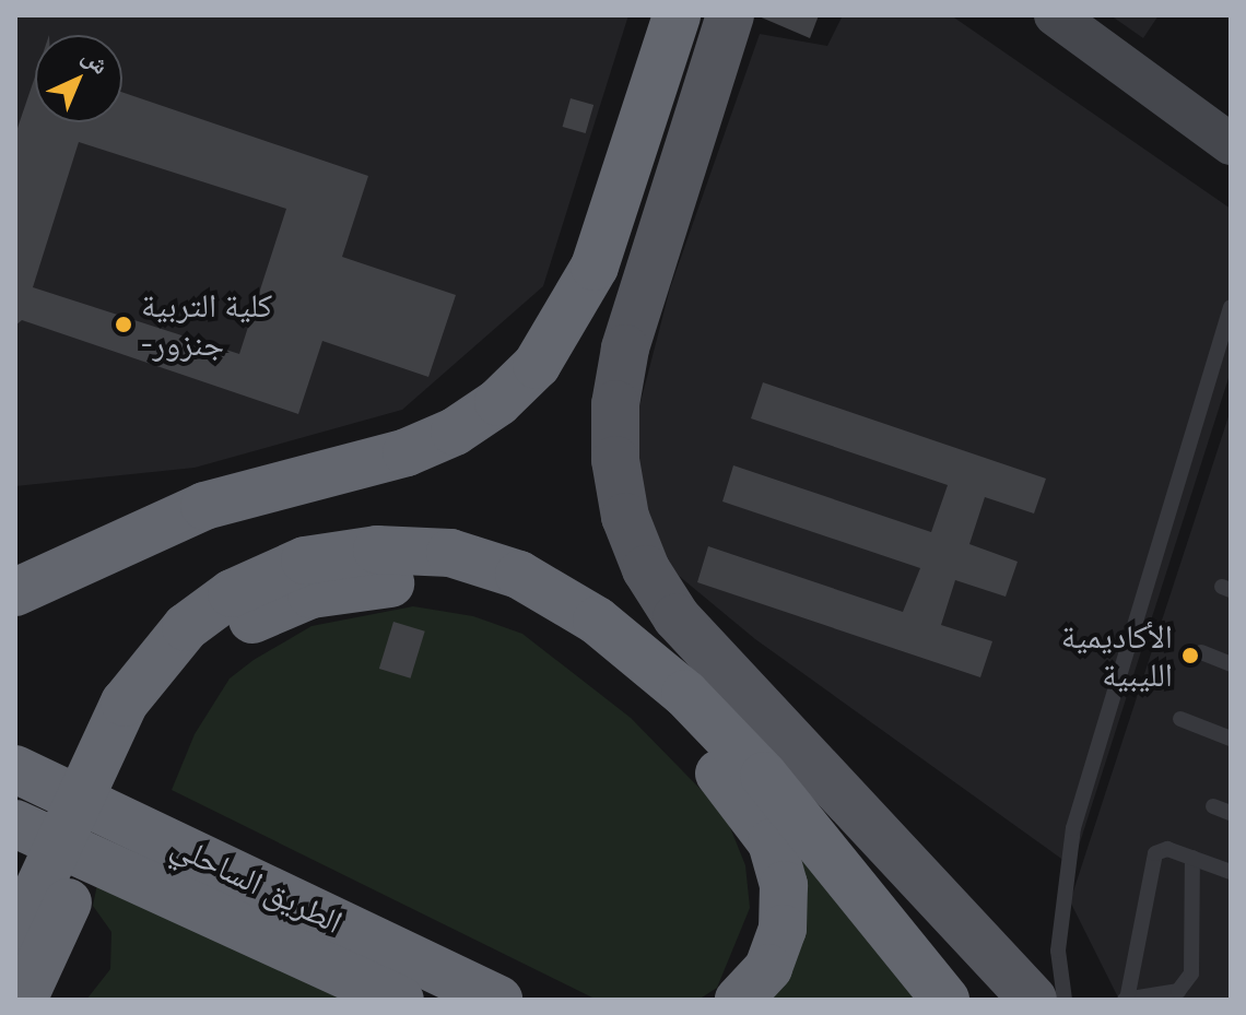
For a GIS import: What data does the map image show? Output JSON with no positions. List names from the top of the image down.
{
  "streets": {
    "highway": ["الطريق الساحلي"]
  },
  "places": ["كلية التربية -جنزور", "الأكاديمية الليبية"],
  "north": "top right"
}
